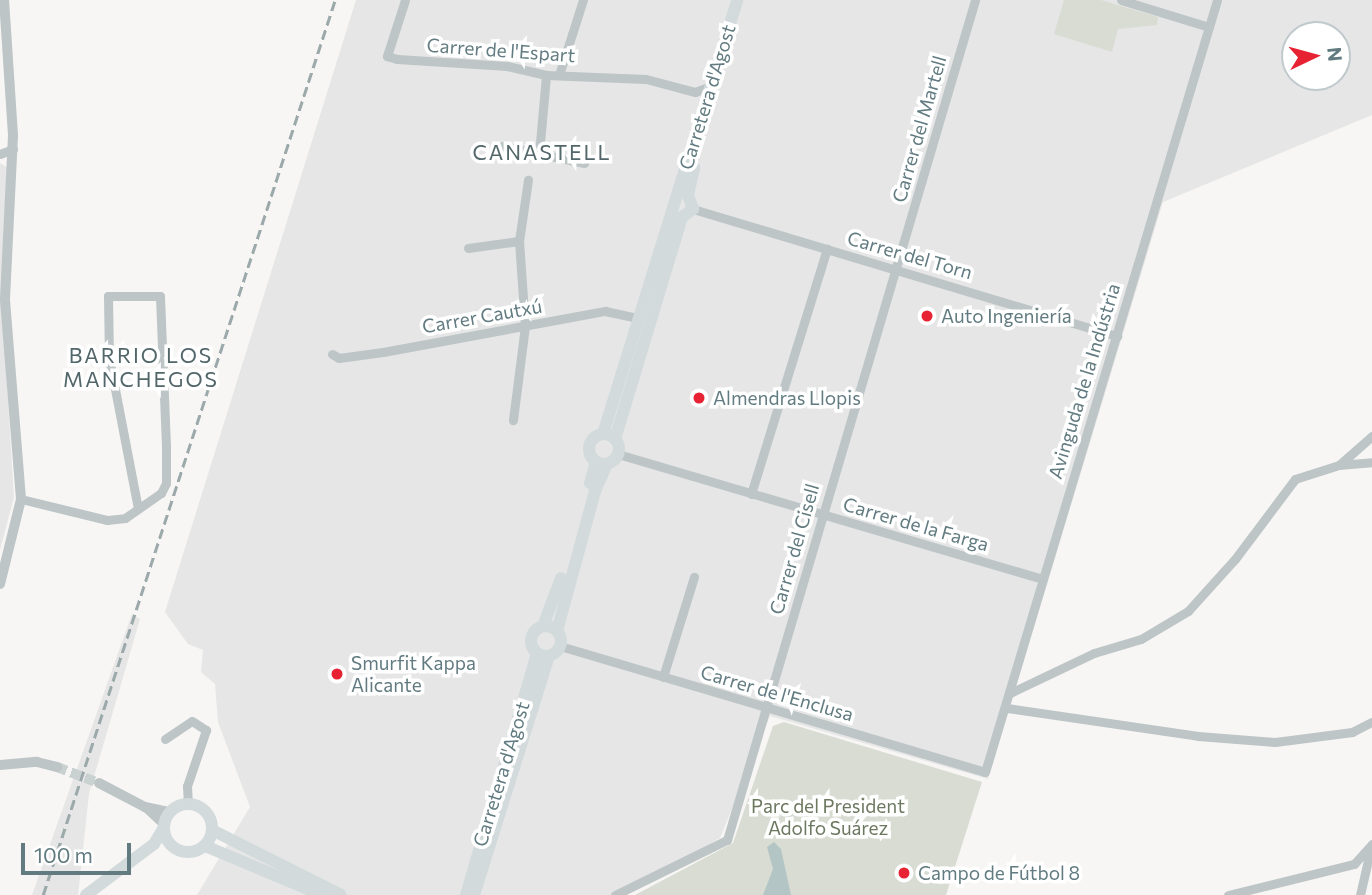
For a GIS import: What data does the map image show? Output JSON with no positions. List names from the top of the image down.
{
  "streets": {
    "main road": ["Carretera d'Agost"],
    "street": [
      "Carrer de l'Espart",
      "Carrer del Martell",
      "Carrer del Torn",
      "Carrer Cautxú",
      "Avinguda de la Indústria",
      "Carrer de la Farga",
      "Carrer del Cisell",
      "Carrer de l'Enclusa"
    ]
  },
  "crossings": [
    ["Carrer del Martell", "Carrer del Torn"],
    ["Carrer del Martell", "Carrer del Cisell"],
    ["Carrer del Torn", "Avinguda de la Indústria"],
    ["Carrer del Torn", "Carrer del Cisell"],
    ["Avinguda de la Indústria", "Carrer de la Farga"],
    ["Avinguda de la Indústria", "Carrer de l'Enclusa"],
    ["Carrer de la Farga", "Carrer del Cisell"],
    ["Carrer del Cisell", "Carrer de l'Enclusa"]
  ],
  "districts": ["CANASTELL", "BARRIO LOS MANCHEGOS"],
  "parks": ["Parc del President Adolfo Suárez"],
  "places": [
    "Auto Ingeniería",
    "Almendras Llopis",
    "Smurfit Kappa Alicante",
    "Campo de Fútbol 8"
  ],
  "scale_bar": "100 m",
  "north": "right"
}
